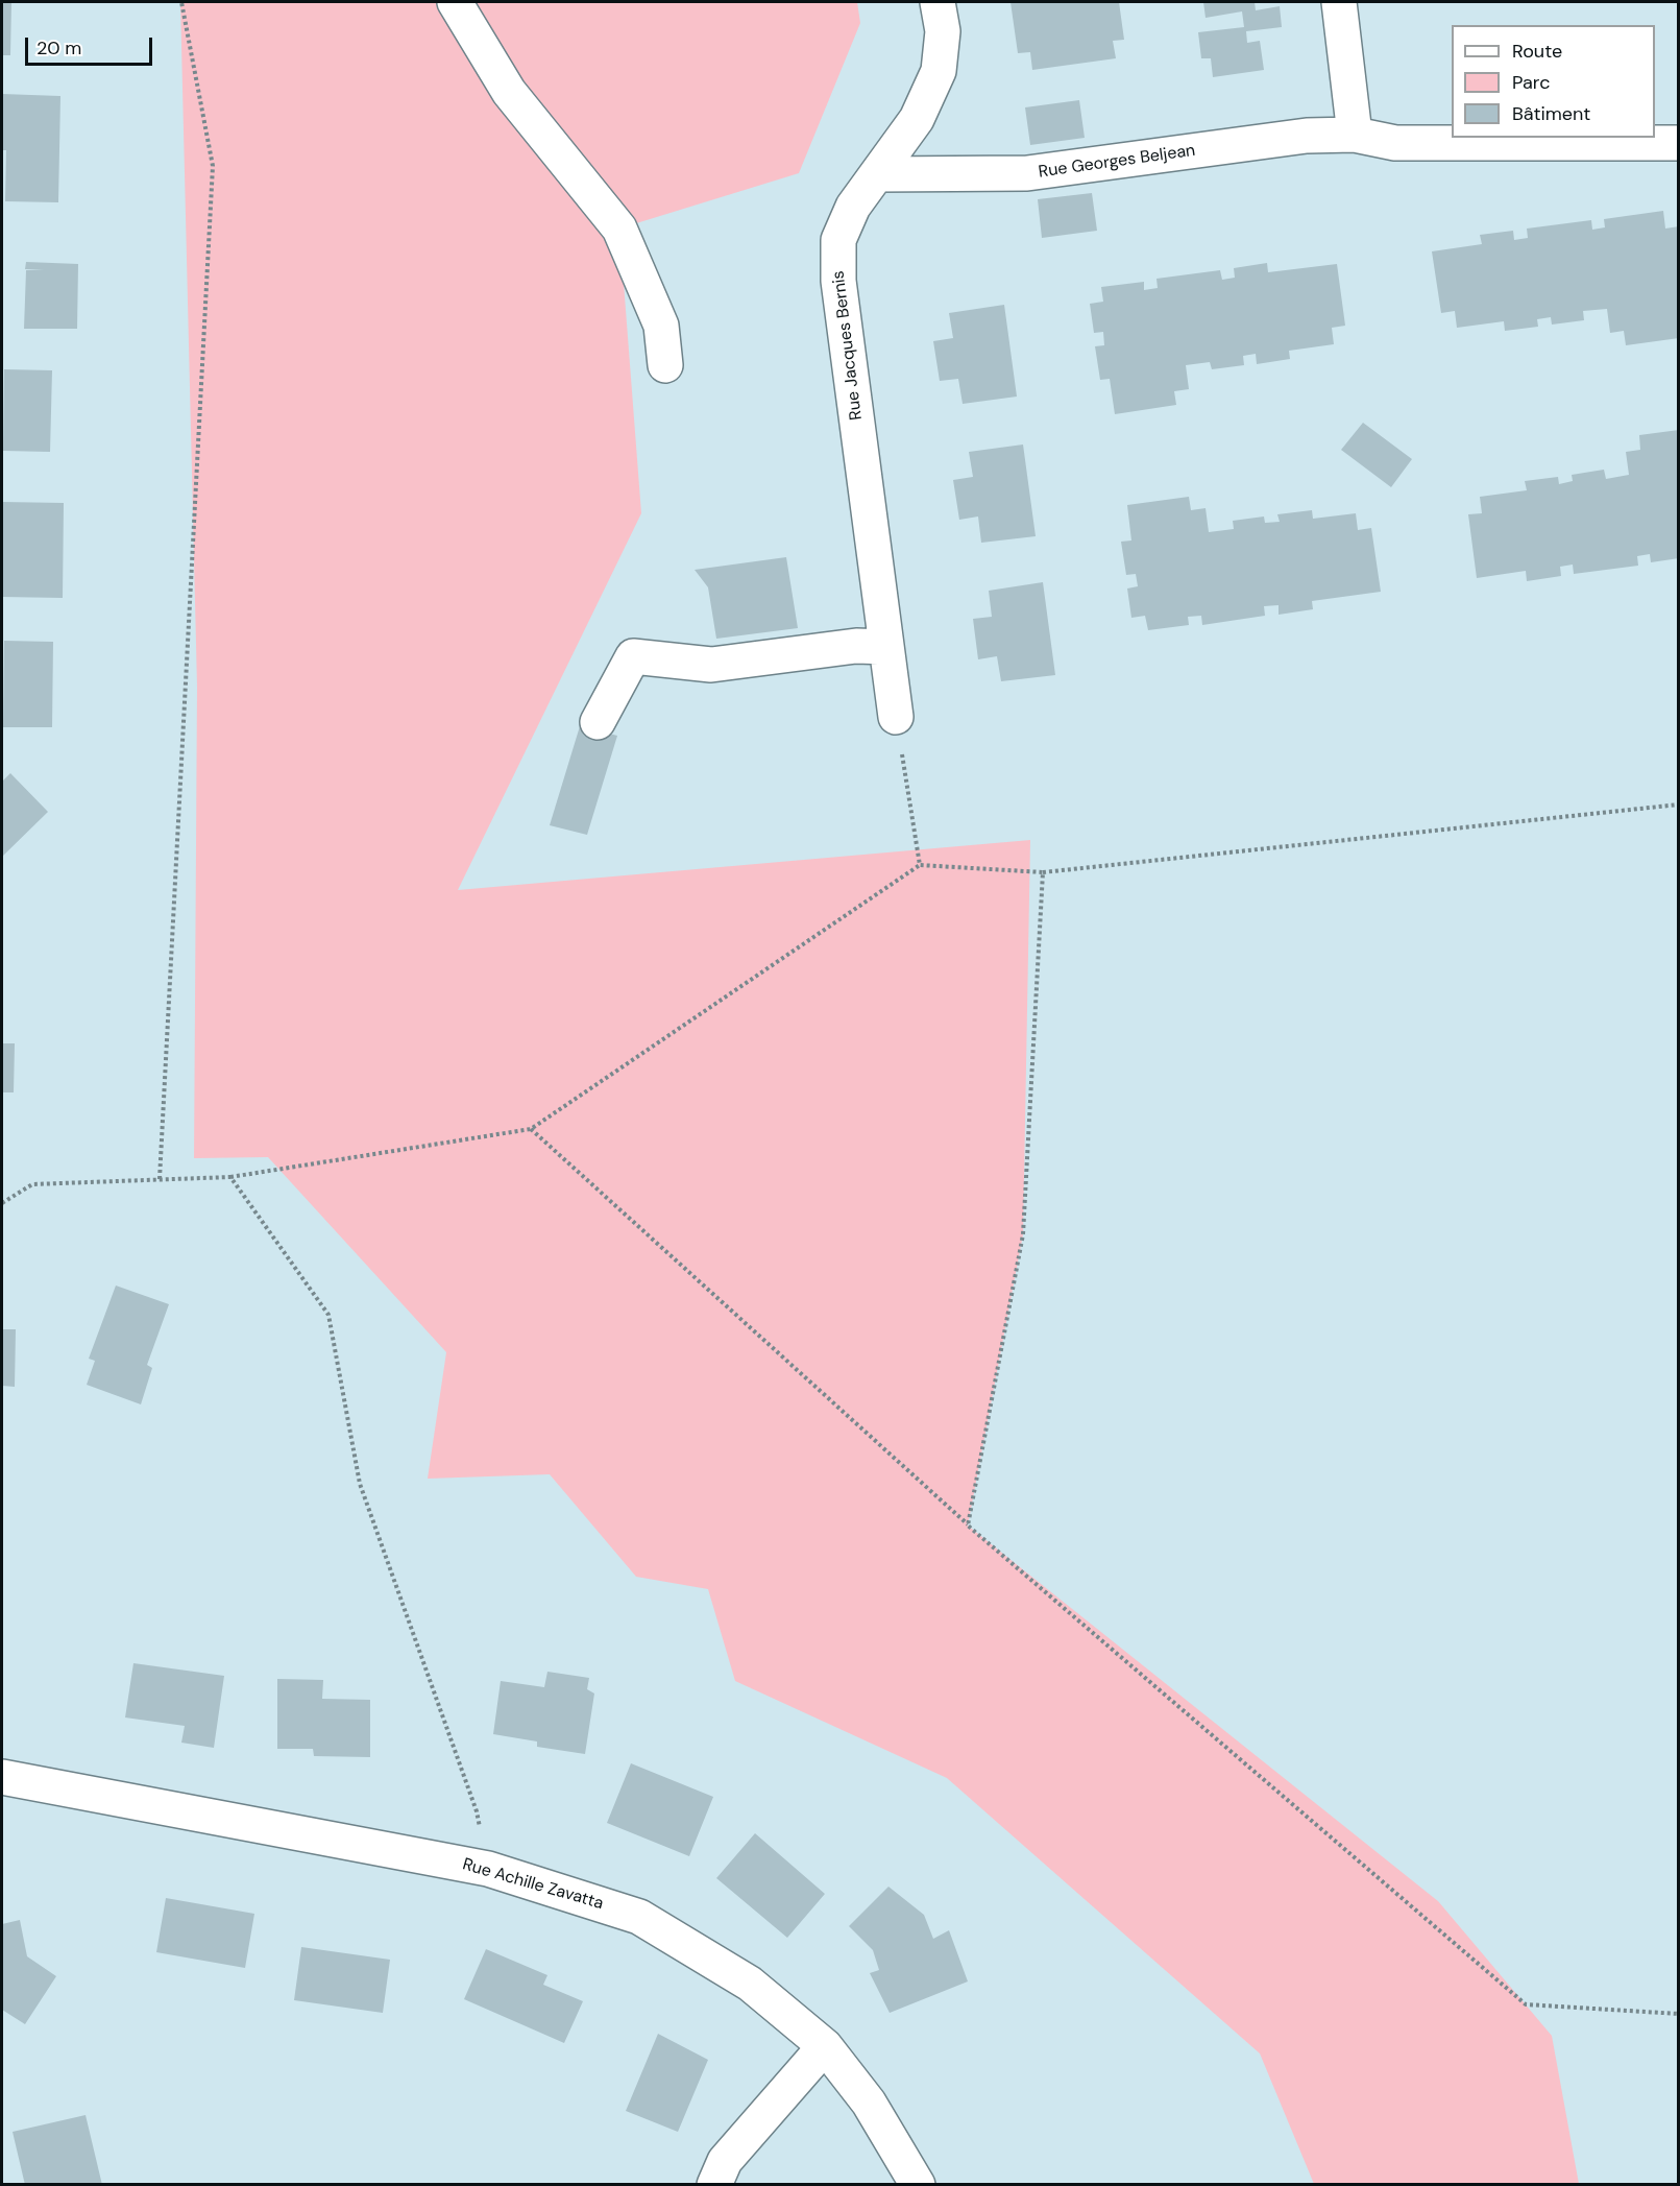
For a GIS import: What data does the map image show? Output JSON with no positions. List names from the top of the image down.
{
  "streets": {
    "street": ["Rue Georges Beljean", "Rue Jacques Bernis", "Rue Achille Zavatta"]
  },
  "crossings": [
    ["Rue Georges Beljean", "Rue Jacques Bernis"]
  ],
  "legend": ["Route", "Parc", "Bâtiment"],
  "scale_bar": "20 m"
}
